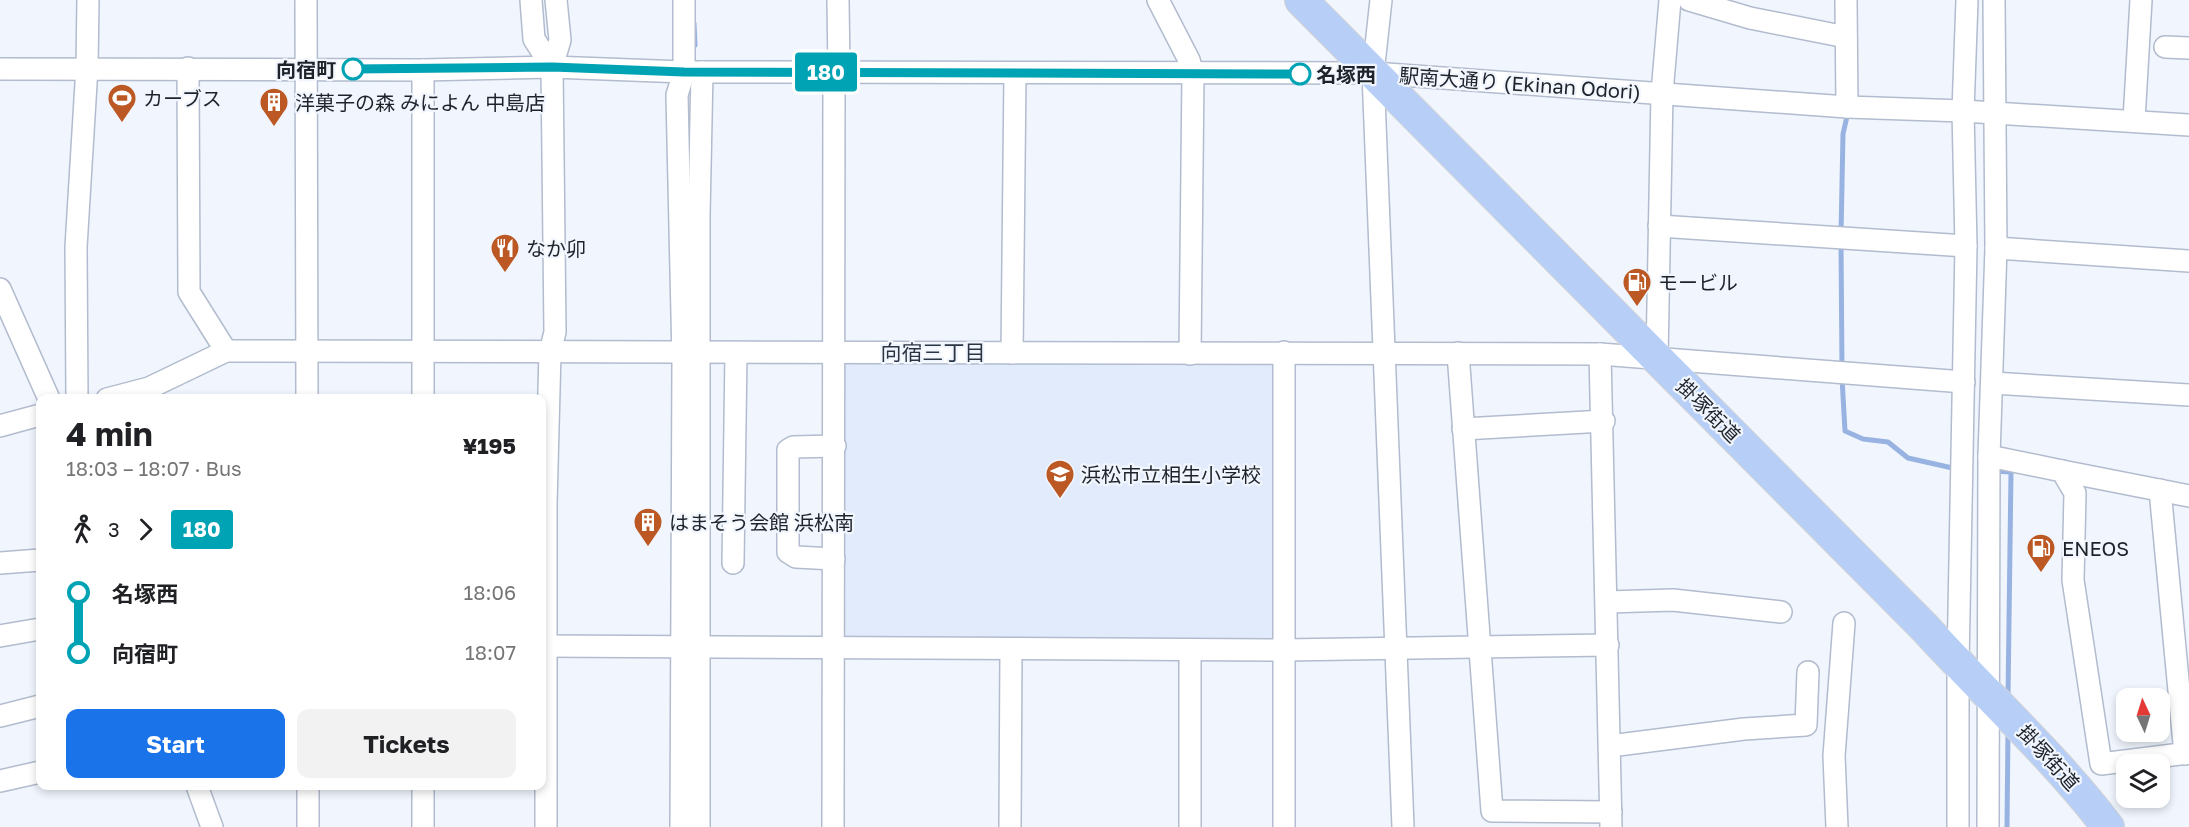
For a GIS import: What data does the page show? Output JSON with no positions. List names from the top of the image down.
{
  "streets": {
    "highway": ["掛塚街道"],
    "street": ["駅南大通り (Ekinan Odori)"]
  },
  "crossings": [
    ["駅南大通り (Ekinan Odori)", "掛塚街道"]
  ],
  "districts": ["向宿三丁目"],
  "places": {
    "other": ["向宿町", "名塚西"],
    "sports": ["カーブス"],
    "building": ["洋菓子の森 みによん 中島店", "はまそう会館 浜松南"],
    "restaurant": ["なか卯"],
    "fuel station": ["モービル", "ENEOS"],
    "school or university": ["浜松市立相生小学校"]
  },
  "lines": ["bus line 180"],
  "north": "top",
  "page": {
    "on_map": "180",
    "heading": ["4 min", "18:03 – 18:07 · Bus", "¥195"],
    "legs": ["3", "180"],
    "list": [
      {
        "name": "名塚西",
        "value": "18:06"
      },
      {
        "name": "向宿町",
        "value": "18:07"
      }
    ],
    "buttons": ["Start", "Tickets"]
  }
}
